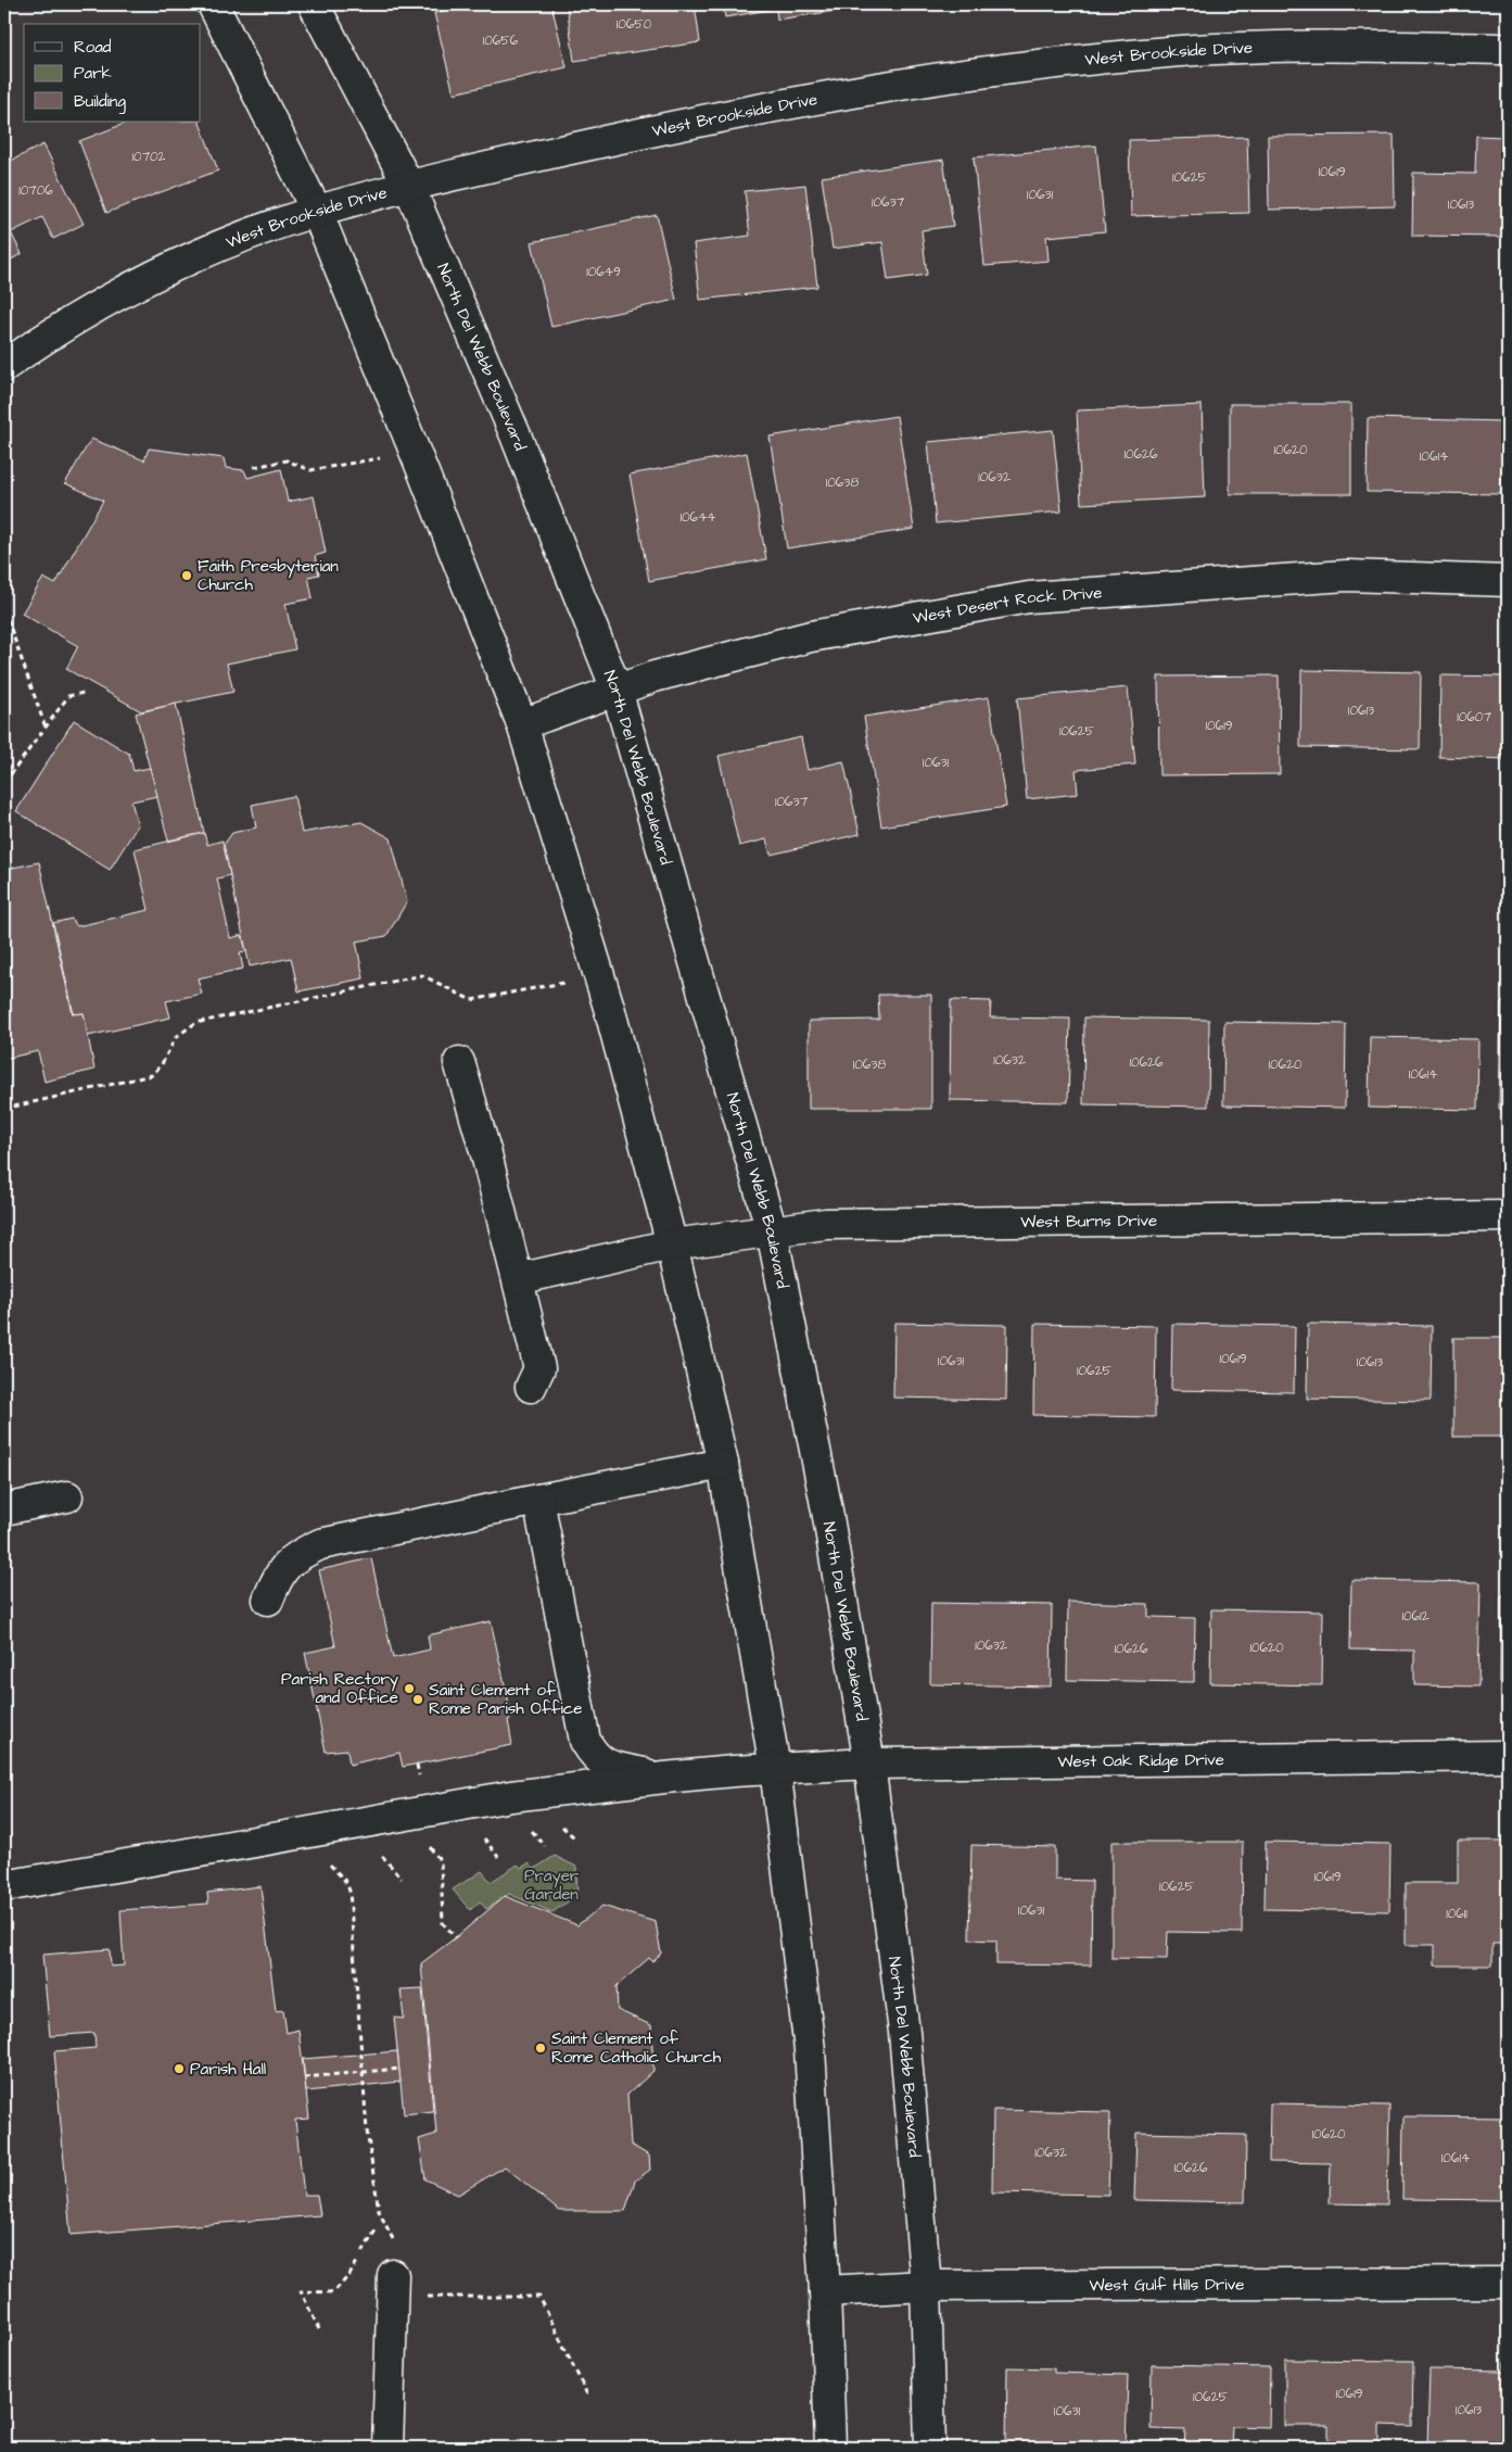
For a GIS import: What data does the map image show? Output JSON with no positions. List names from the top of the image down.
{
  "streets": {
    "street": [
      "West Brookside Drive",
      "North Del Webb Boulevard",
      "West Desert Rock Drive",
      "West Burns Drive",
      "West Oak Ridge Drive",
      "West Gulf Hills Drive"
    ]
  },
  "crossings": [
    ["West Brookside Drive", "North Del Webb Boulevard"],
    ["North Del Webb Boulevard", "West Desert Rock Drive"],
    ["North Del Webb Boulevard", "West Burns Drive"],
    ["North Del Webb Boulevard", "West Oak Ridge Drive"],
    ["North Del Webb Boulevard", "West Gulf Hills Drive"]
  ],
  "parks": ["Prayer Garden"],
  "places": [
    "Faith Presbyterian Church",
    "Parish Rectory and Office",
    "Saint Clement of Rome Parish Office",
    "Saint Clement of Rome Catholic Church",
    "Parish Hall"
  ],
  "house_numbers": [
    "10650",
    "10656",
    "10702",
    "10619",
    "10625",
    "10706",
    "10631",
    "10637",
    "10613",
    "10649",
    "10620",
    "10626",
    "10614",
    "10632",
    "10638",
    "10644",
    "10613",
    "10607",
    "10619",
    "10625",
    "10631",
    "10637",
    "10632",
    "10626",
    "10638",
    "10620",
    "10614",
    "10619",
    "10631",
    "10613",
    "10625",
    "10612",
    "10632",
    "10620",
    "10626",
    "10619",
    "10625",
    "10631",
    "10611",
    "10620",
    "10632",
    "10614",
    "10626",
    "10619",
    "10625",
    "10613",
    "10631"
  ],
  "legend": ["Road", "Park", "Building"]
}
